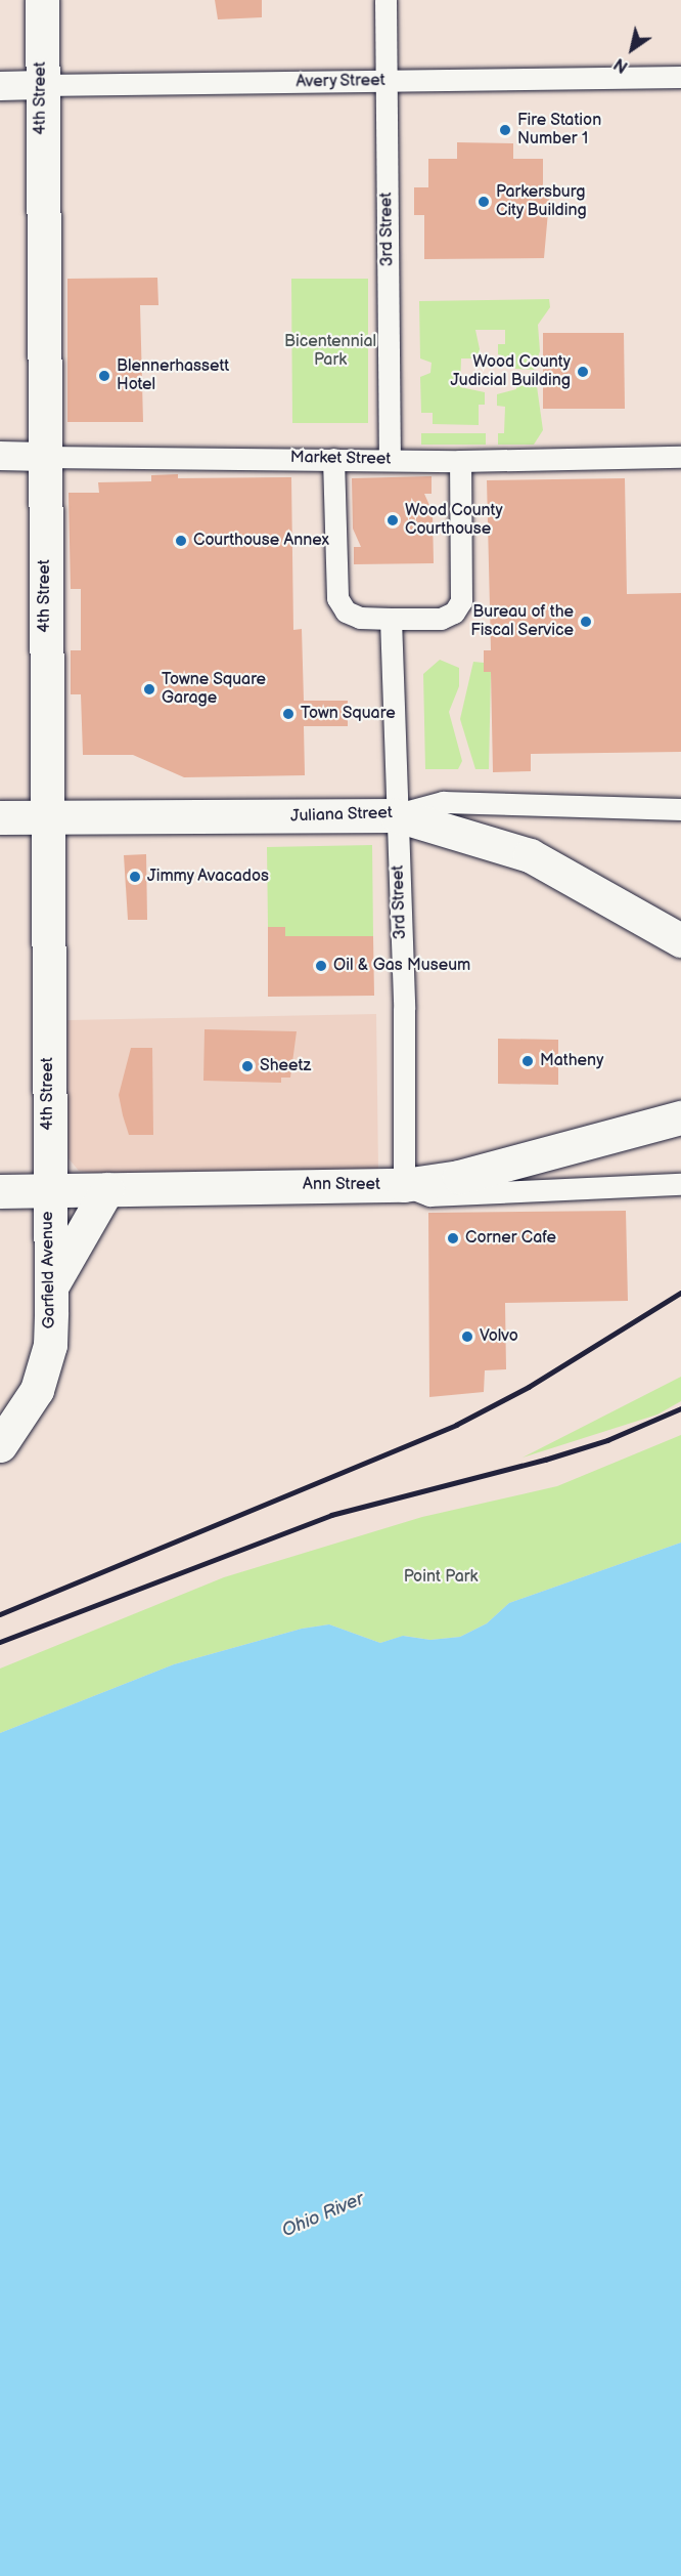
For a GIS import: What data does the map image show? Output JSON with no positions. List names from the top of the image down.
{
  "streets": {
    "main road": [
      "4th Street",
      "Juliana Street",
      "Ann Street",
      "Garfield Avenue"
    ],
    "street": ["Avery Street", "3rd Street", "Market Street"]
  },
  "crossings": [
    ["Avery Street", "4th Street"],
    ["Avery Street", "3rd Street"],
    ["4th Street", "Market Street"],
    ["4th Street", "Juliana Street"],
    ["4th Street", "Ann Street"],
    ["4th Street", "Garfield Avenue"],
    ["3rd Street", "Market Street"],
    ["3rd Street", "Juliana Street"],
    ["3rd Street", "Ann Street"],
    ["Ann Street", "Garfield Avenue"]
  ],
  "water": ["Ohio River"],
  "parks": ["Bicentennial Park", "Point Park"],
  "places": [
    "Fire Station Number 1",
    "Parkersburg City Building",
    "Wood County Judicial Building",
    "Blennerhassett Hotel",
    "Wood County Courthouse",
    "Courthouse Annex",
    "Bureau of the Fiscal Service",
    "Towne Square Garage",
    "Town Square",
    "Jimmy Avacados",
    "Oil & Gas Museum",
    "Matheny",
    "Sheetz",
    "Corner Cafe",
    "Volvo"
  ],
  "north": "bottom left"
}
